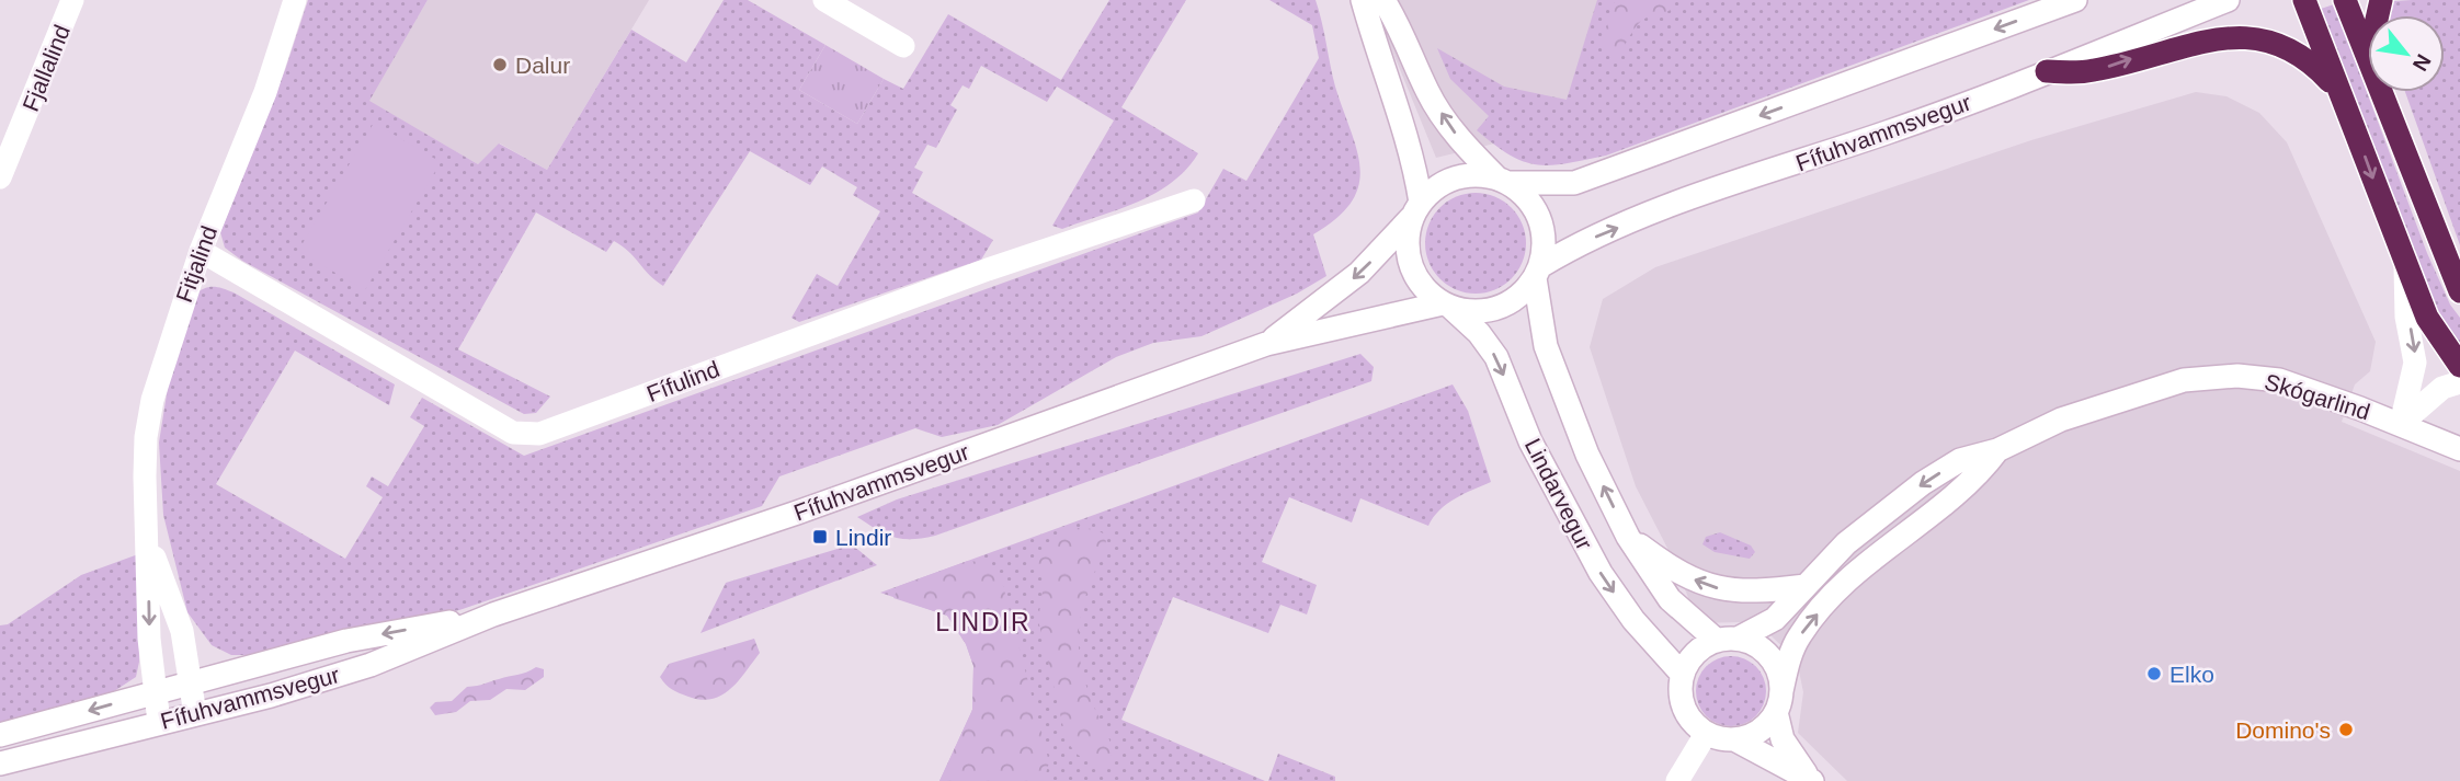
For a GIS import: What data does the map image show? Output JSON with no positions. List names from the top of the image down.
{
  "streets": {
    "street": [
      "Fjallalind",
      "Fífuhvammsvegur",
      "Fitjalind",
      "Fífulind",
      "Skógarlind",
      "Lindarvegur"
    ]
  },
  "crossings": [
    ["Fífuhvammsvegur", "Fitjalind"],
    ["Fífuhvammsvegur", "Lindarvegur"],
    ["Fitjalind", "Fífulind"],
    ["Skógarlind", "Lindarvegur"]
  ],
  "districts": ["LINDIR"],
  "places": {
    "other": ["Dalur", "Elko", "Domino's"],
    "transit": ["Lindir"]
  },
  "north": "bottom right"
}
